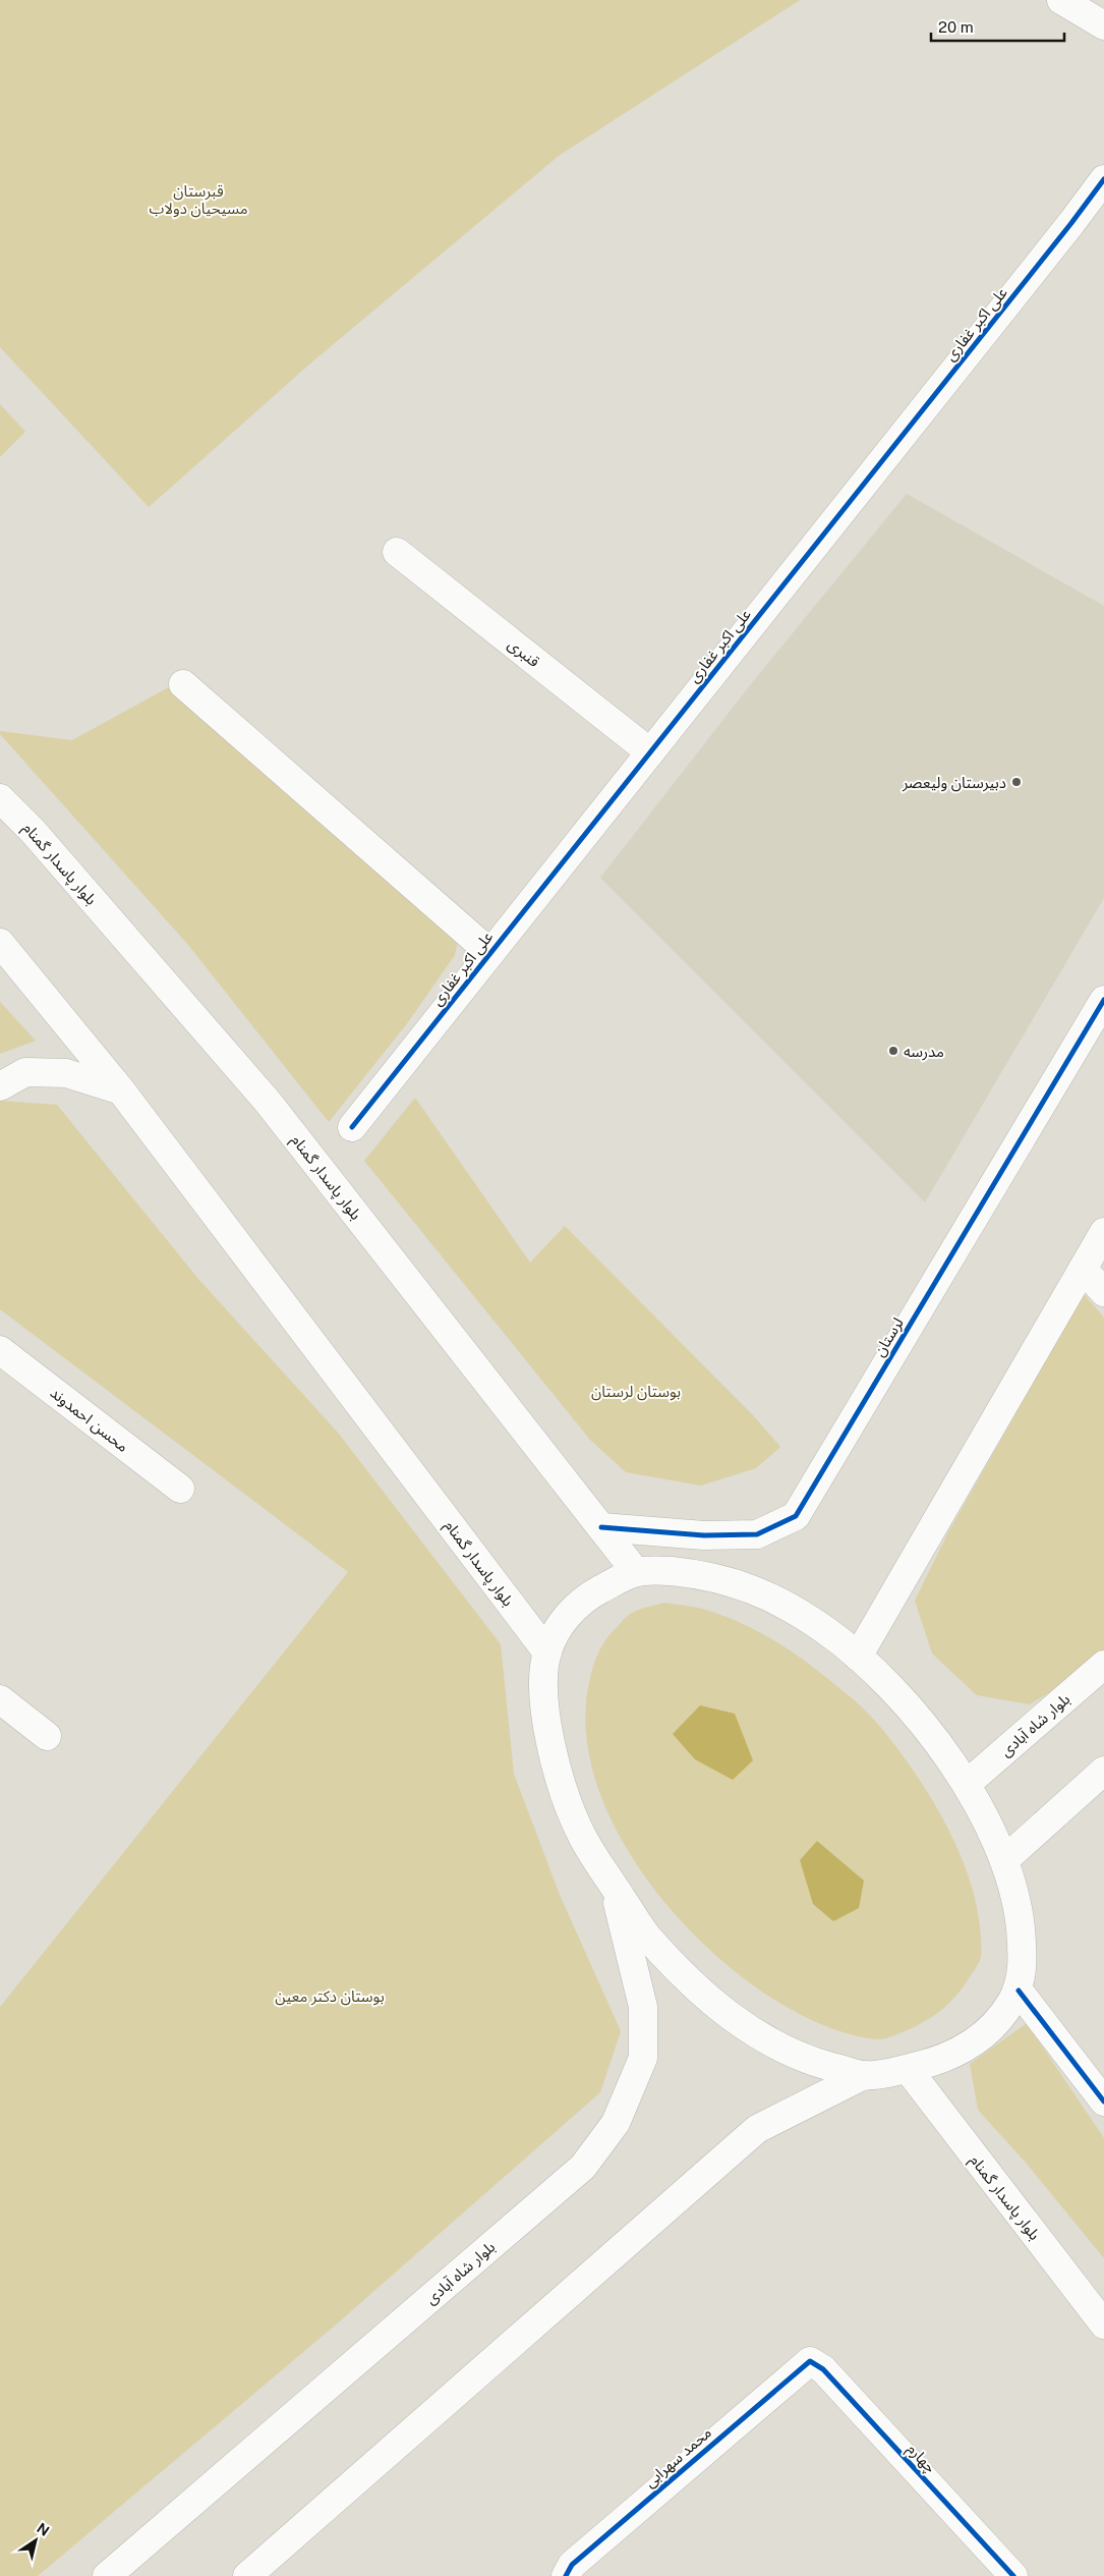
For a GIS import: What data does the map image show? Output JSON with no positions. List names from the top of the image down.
{
  "streets": {
    "main road": [
      "علی اکبر غفاری",
      "قنبری",
      "بلوار پاسدار گمنام",
      "لرستان",
      "محسن احمدوند",
      "بلوار شاه آبادی",
      "محمد سهرابی",
      "چهارم"
    ]
  },
  "crossings": [
    ["علی اکبر غفاری", "قنبری"],
    ["بلوار پاسدار گمنام", "لرستان"],
    ["محمد سهرابی", "چهارم"]
  ],
  "parks": ["قبرستان مسیحیان دولاب", "بوستان لرستان", "بوستان دکتر معین"],
  "places": ["دبیرستان ولیعصر", "مدرسه"],
  "scale_bar": "20 m",
  "north": "top right"
}
